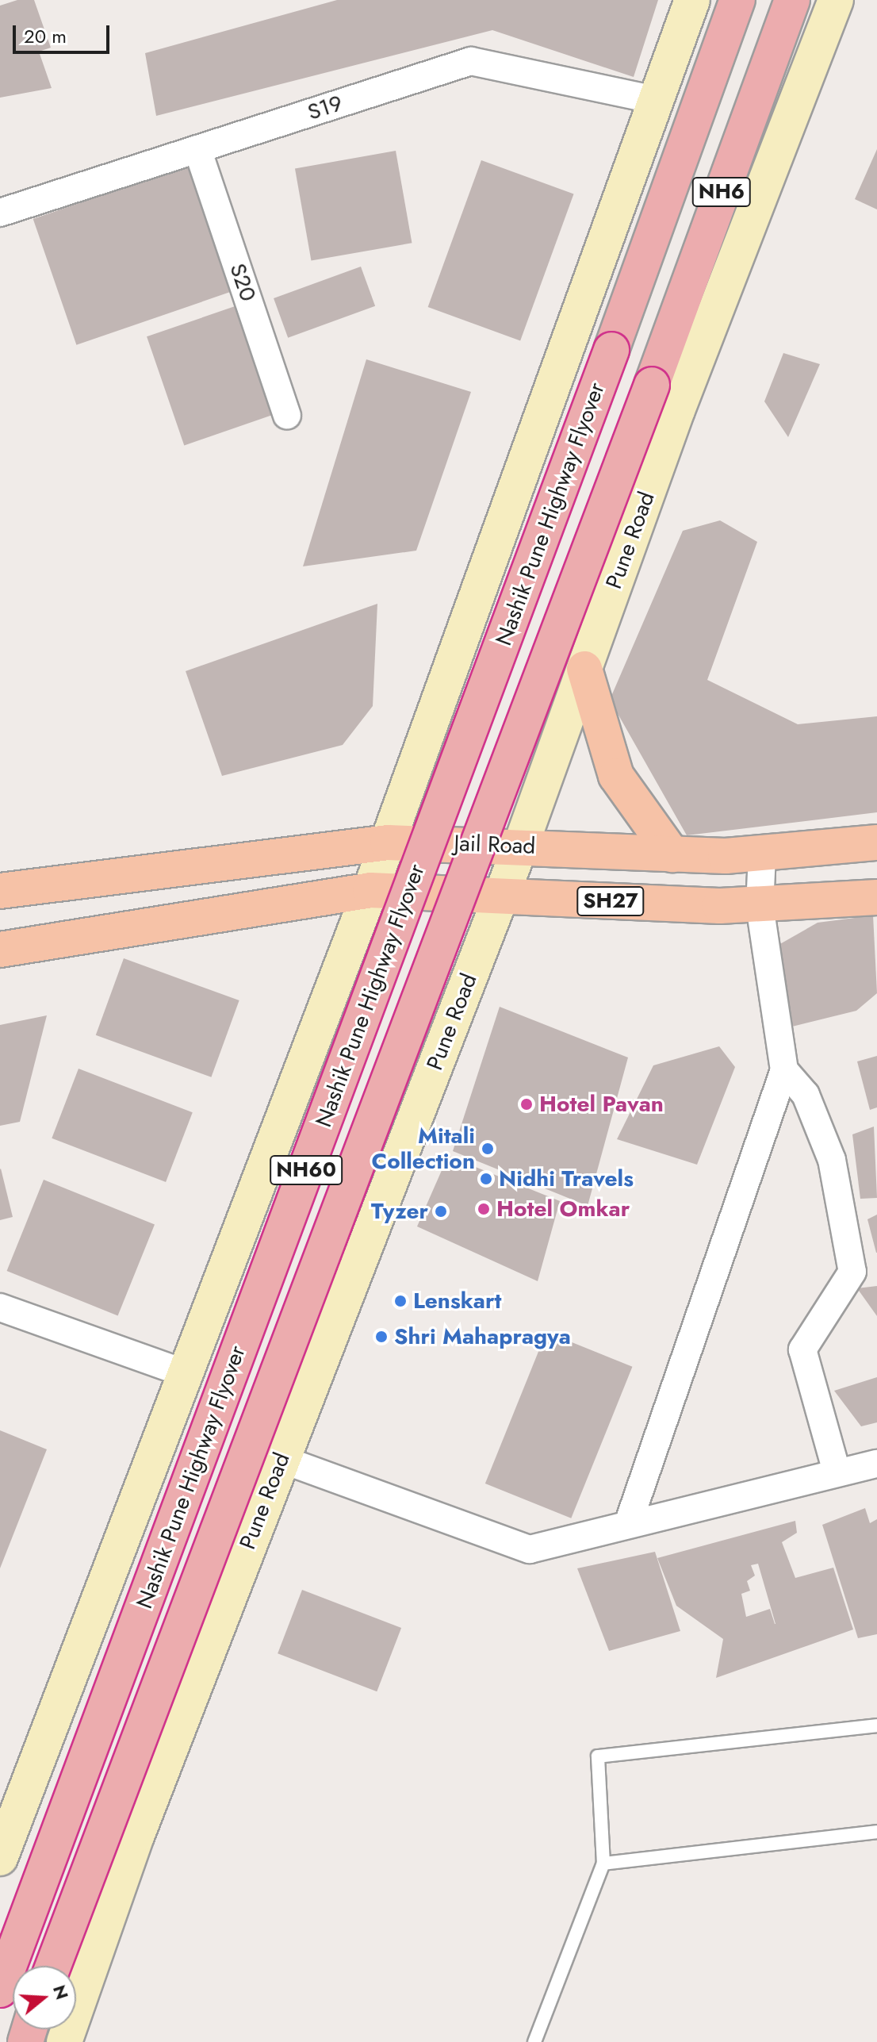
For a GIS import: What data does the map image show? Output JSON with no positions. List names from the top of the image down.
{
  "streets": {
    "highway": ["NH6", "Nashik Pune Highway Flyover", "NH60"],
    "main road": ["Pune Road", "Jail Road", "SH27"],
    "street": ["S19", "S20"]
  },
  "crossings": [
    ["S19", "S20"],
    ["Pune Road", "Jail Road"],
    ["Pune Road", "SH27"]
  ],
  "places": [
    "Hotel Pavan",
    "Mitali Collection",
    "Nidhi Travels",
    "Hotel Omkar",
    "Tyzer",
    "Lenskart",
    "Shri Mahapragya"
  ],
  "scale_bar": "20 m",
  "north": "right"
}
